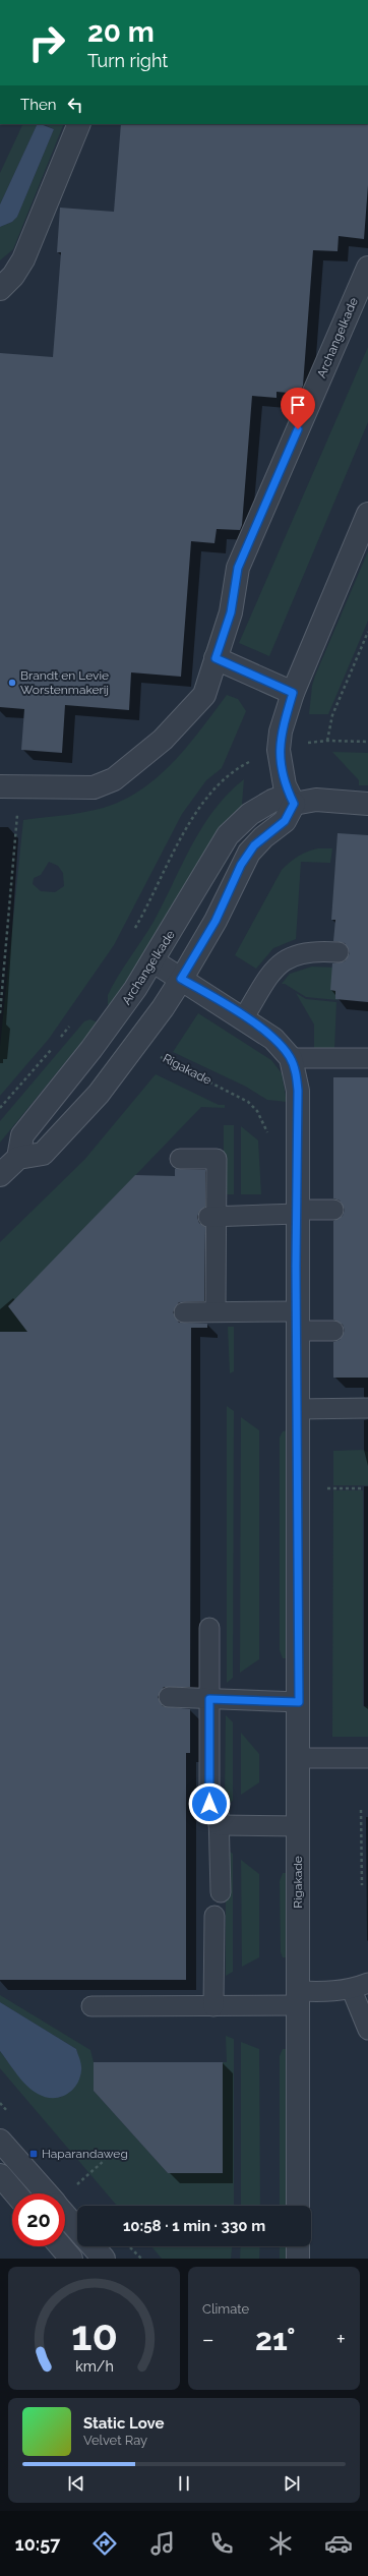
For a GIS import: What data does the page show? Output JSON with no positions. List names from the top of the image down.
{
  "streets": {
    "street": ["Archangelkade", "Rigakade"]
  },
  "crossings": [
    ["Archangelkade", "Rigakade"]
  ],
  "places": {
    "other": ["Brandt en Levie Worstenmakerij"],
    "transit": ["Haparandaweg"]
  },
  "page": {
    "turn": ["20 m", "Turn right"],
    "then": "Then",
    "limit": "20",
    "trip": "10:58 · 1 min · 330 m",
    "tile": "Climate",
    "heat": ["−", "21°", "+"],
    "song": ["Static Love", "Velvet Ray"],
    "tabs": "10:57",
    "gauge": ["10", "km/h"]
  }
}
